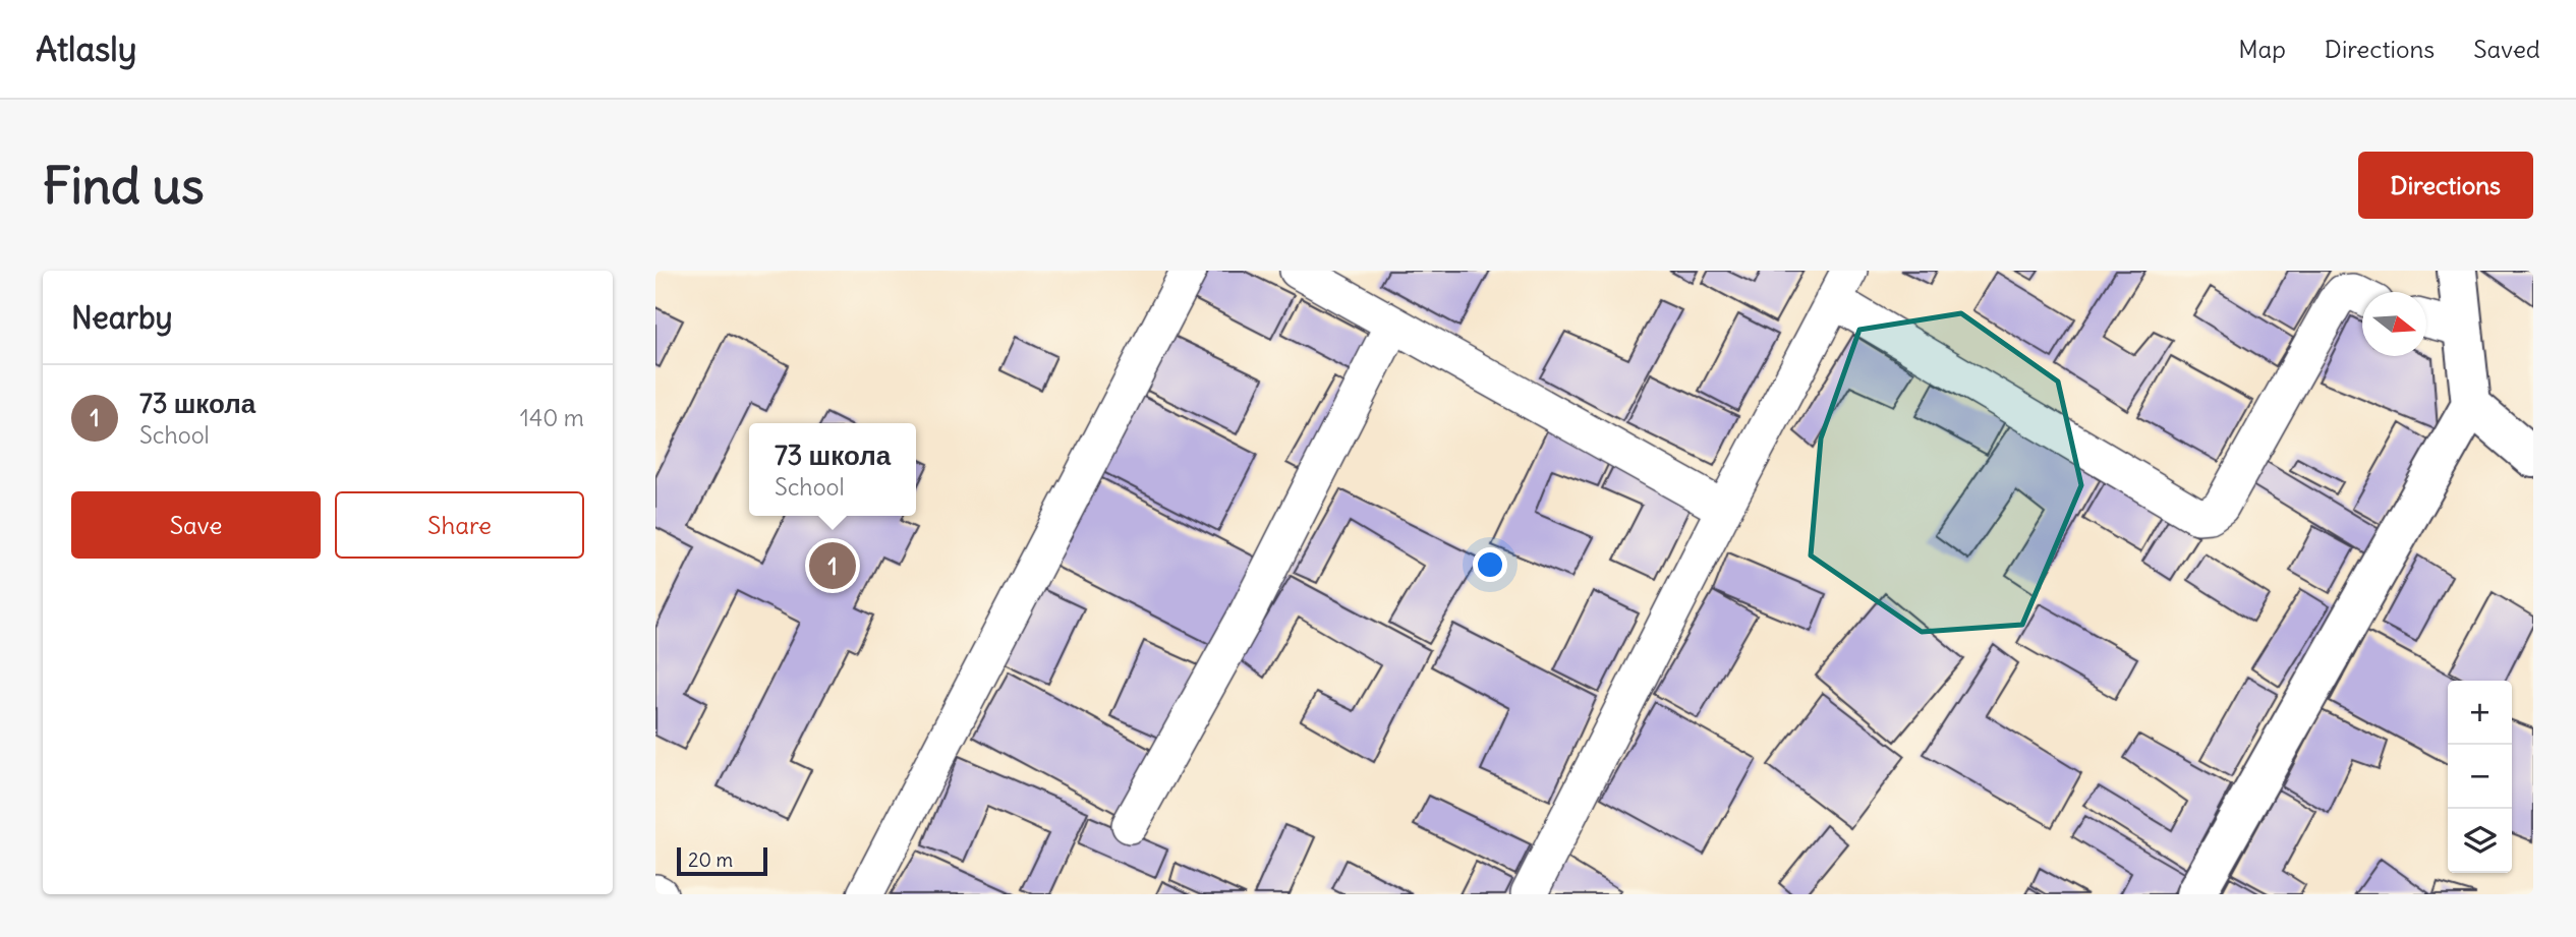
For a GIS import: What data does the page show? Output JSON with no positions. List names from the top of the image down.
{
  "scale_bar": "20 m",
  "north": "right",
  "page": {
    "header": "Atlasly",
    "nav": ["Map", "Directions", "Saved"],
    "buttons": [
      "Directions",
      ["Save", "Share"]
    ],
    "title": "Find us",
    "heading": "Nearby",
    "list": [
      {
        "mark": "1",
        "name": "73 школа",
        "note": "School",
        "value": "140 m"
      }
    ],
    "popup": ["73 школа", "School"],
    "pins": "1",
    "map_buttons": ["+", "−"],
    "scale": "20 m"
  }
}
